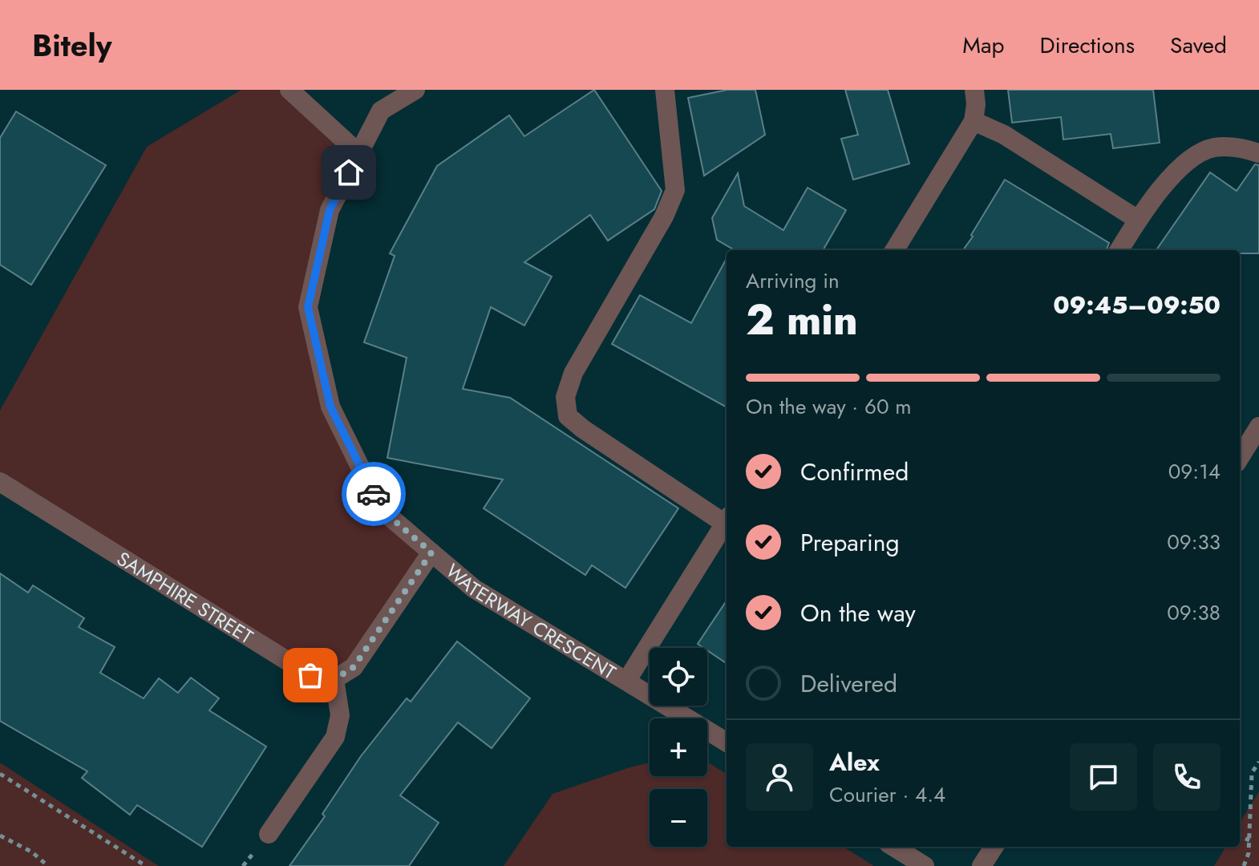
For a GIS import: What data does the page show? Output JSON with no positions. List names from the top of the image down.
{
  "streets": {
    "street": ["SAMPHIRE STREET", "WATERWAY CRESCENT"]
  },
  "page": {
    "header": "Bitely",
    "nav": ["Map", "Directions", "Saved"],
    "heading": ["2 min", "Arriving in", "09:45–09:50"],
    "panel": ["Alex", "Courier · 4.4"],
    "bar": "On the way · 60 m",
    "list": [
      ["Confirmed", "09:14"],
      ["Preparing", "09:33"],
      ["On the way", "09:38"],
      "Delivered"
    ],
    "map_buttons": ["+", "−"]
  }
}
